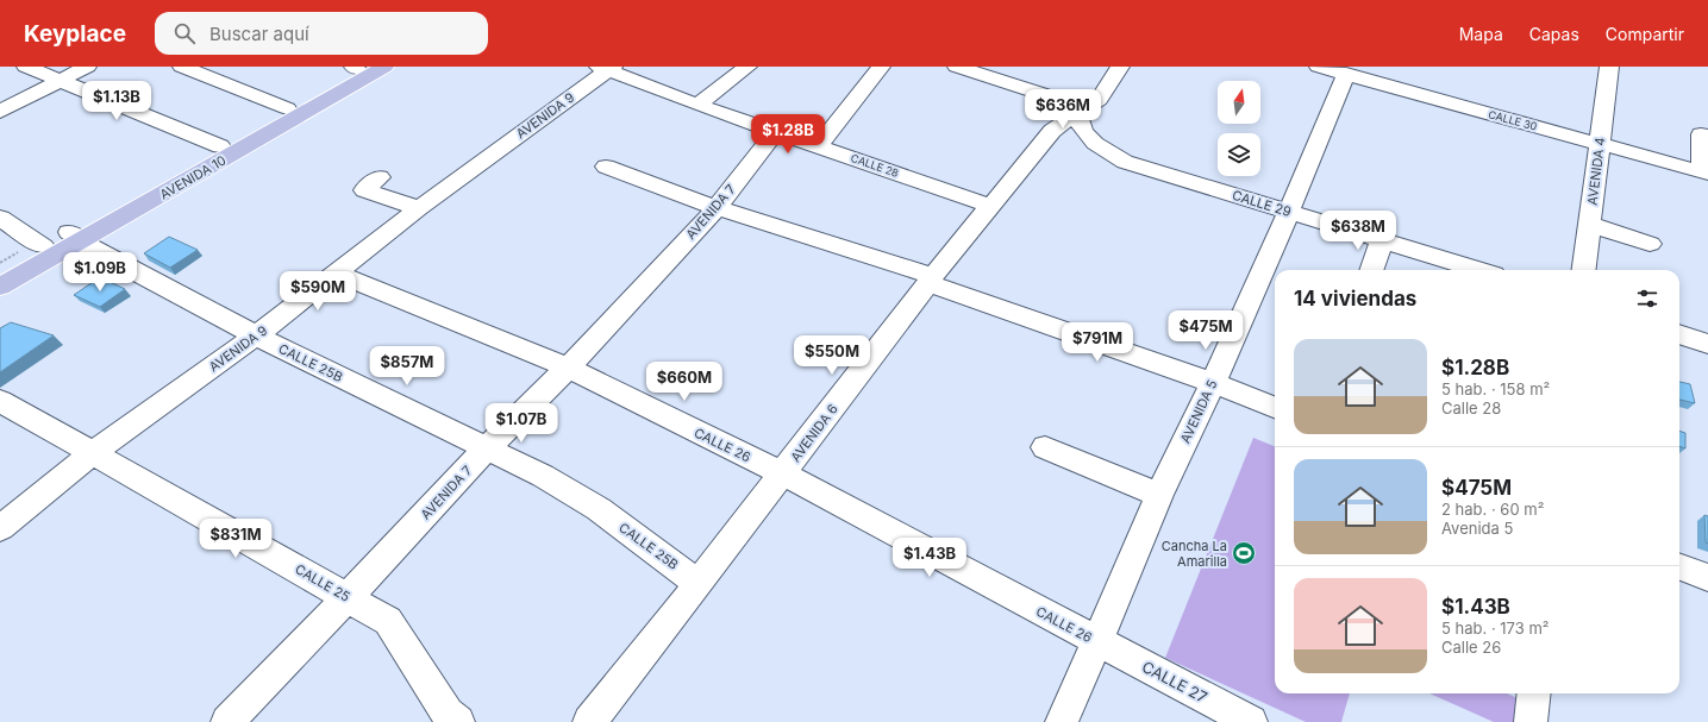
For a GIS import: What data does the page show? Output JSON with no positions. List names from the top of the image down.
{
  "streets": {
    "main road": ["AVENIDA 10"],
    "street": [
      "AVENIDA 9",
      "CALLE 30",
      "CALLE 28",
      "AVENIDA 4",
      "CALLE 29",
      "AVENIDA 7",
      "CALLE 25B",
      "AVENIDA 5",
      "AVENIDA 6",
      "CALLE 26",
      "CALLE 25",
      "CALLE 27"
    ]
  },
  "crossings": [
    ["AVENIDA 9", "CALLE 28"],
    ["AVENIDA 9", "CALLE 25B"],
    ["AVENIDA 9", "CALLE 26"],
    ["AVENIDA 9", "CALLE 25"],
    ["CALLE 30", "AVENIDA 4"],
    ["CALLE 30", "AVENIDA 5"],
    ["CALLE 28", "AVENIDA 7"],
    ["CALLE 28", "AVENIDA 6"],
    ["AVENIDA 10", "CALLE 25B"],
    ["CALLE 29", "AVENIDA 5"],
    ["CALLE 29", "AVENIDA 6"],
    ["AVENIDA 7", "CALLE 25B"],
    ["AVENIDA 7", "CALLE 26"],
    ["AVENIDA 7", "CALLE 25"],
    ["CALLE 25B", "AVENIDA 6"],
    ["AVENIDA 5", "CALLE 26"],
    ["AVENIDA 5", "CALLE 27"],
    ["AVENIDA 6", "CALLE 26"],
    ["CALLE 26", "CALLE 27"]
  ],
  "places": {
    "sports": ["Cancha La Amarilla"]
  },
  "north": "top",
  "page": {
    "header": "Keyplace",
    "search": "Buscar aquí",
    "nav": ["Mapa", "Capas", "Compartir"],
    "price": [
      "$1.13B",
      "$636M",
      "$1.28B",
      "$638M",
      "$1.09B",
      "$590M",
      "$475M",
      "$791M",
      "$550M",
      "$857M",
      "$660M",
      "$1.07B",
      "$831M",
      "$1.43B"
    ],
    "heading": "14 viviendas",
    "list": [
      {
        "name": "$1.28B",
        "note": "5 hab. · 158 m² · Calle 28"
      },
      {
        "name": "$475M",
        "note": "2 hab. · 60 m² · Avenida 5"
      },
      {
        "name": "$1.43B",
        "note": "5 hab. · 173 m² · Calle 26"
      }
    ]
  }
}
